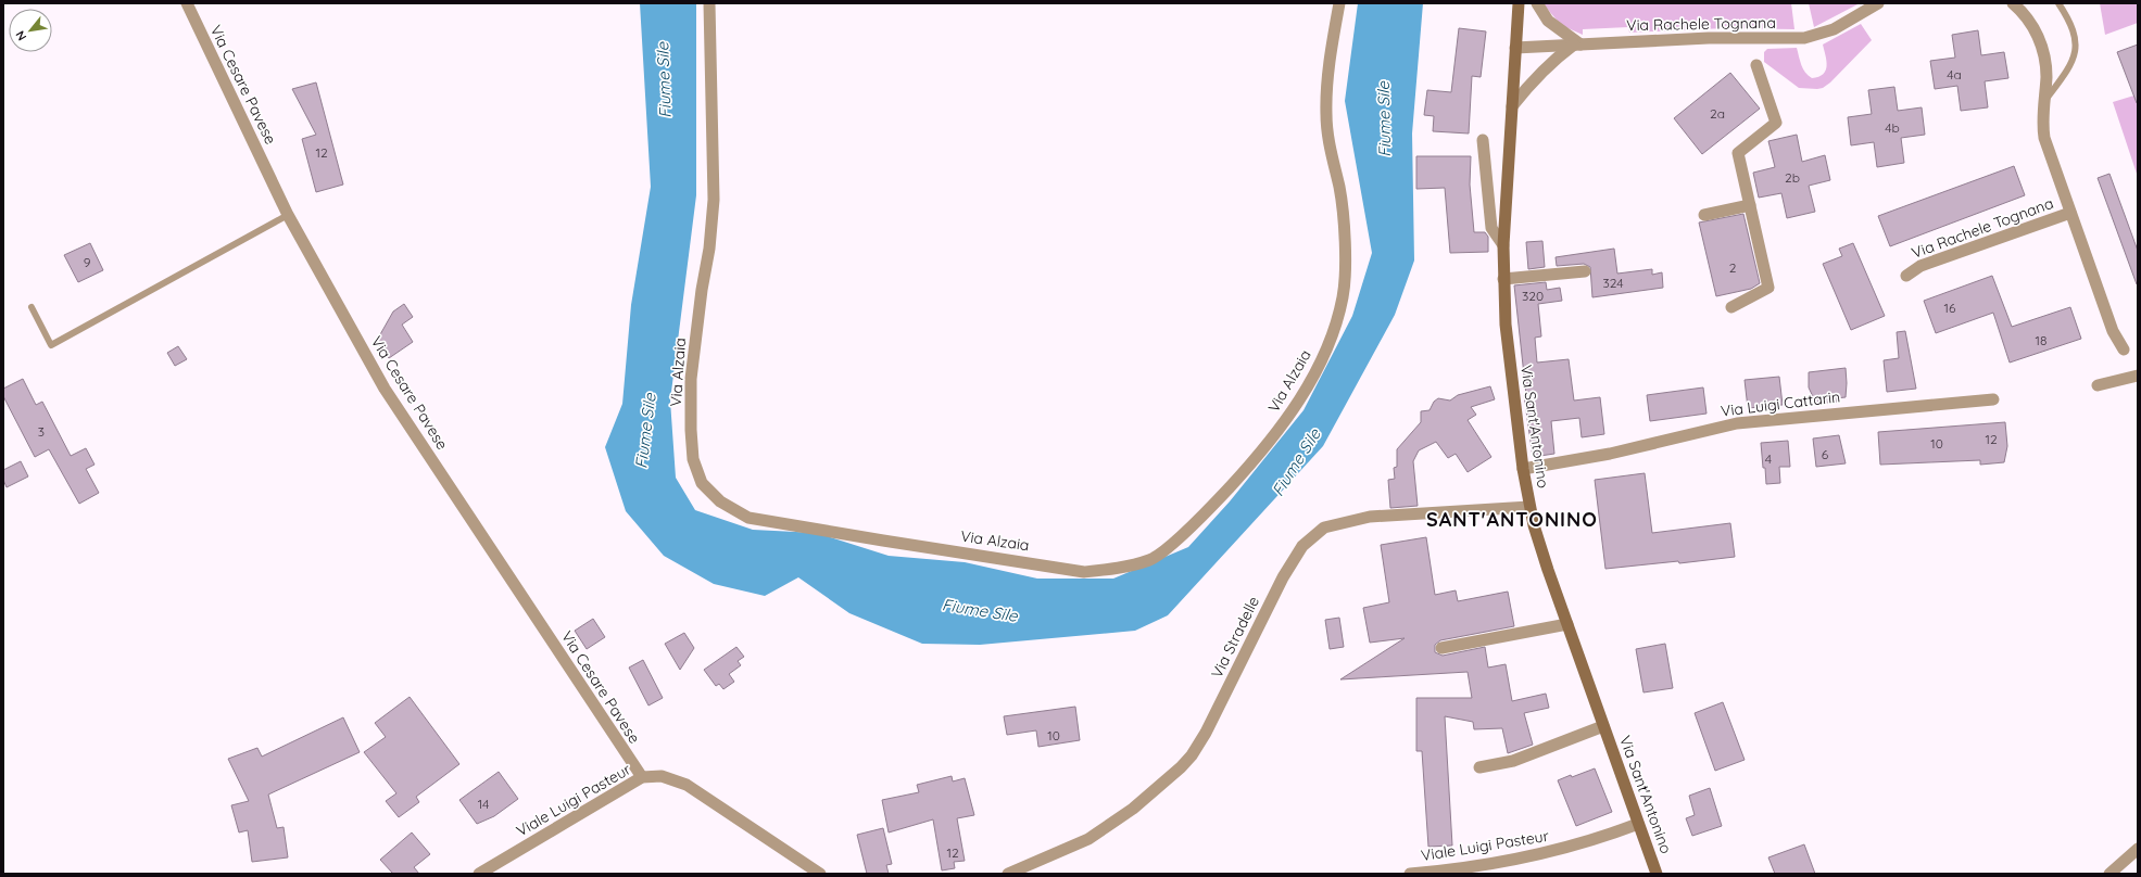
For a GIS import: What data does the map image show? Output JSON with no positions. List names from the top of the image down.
{
  "streets": {
    "main road": ["Via Sant'Antonino"],
    "street": [
      "Via Rachele Tognana",
      "Via Cesare Pavese",
      "Via Alzaia",
      "Via Luigi Cattarin",
      "Via Stradelle",
      "Viale Luigi Pasteur"
    ]
  },
  "crossings": [
    ["Via Rachele Tognana", "Via Sant'Antonino"],
    ["Via Cesare Pavese", "Viale Luigi Pasteur"],
    ["Via Luigi Cattarin", "Via Sant'Antonino"],
    ["Via Sant'Antonino", "Via Stradelle"],
    ["Via Sant'Antonino", "Viale Luigi Pasteur"]
  ],
  "districts": ["SANT'ANTONINO"],
  "water": ["Fiume Sile"],
  "house_numbers": [
    "4a",
    "2a",
    "4b",
    "12",
    "2b",
    "9",
    "2",
    "324",
    "320",
    "16",
    "18",
    "3",
    "12",
    "10",
    "6",
    "4",
    "10",
    "14",
    "12"
  ],
  "north": "bottom left"
}
